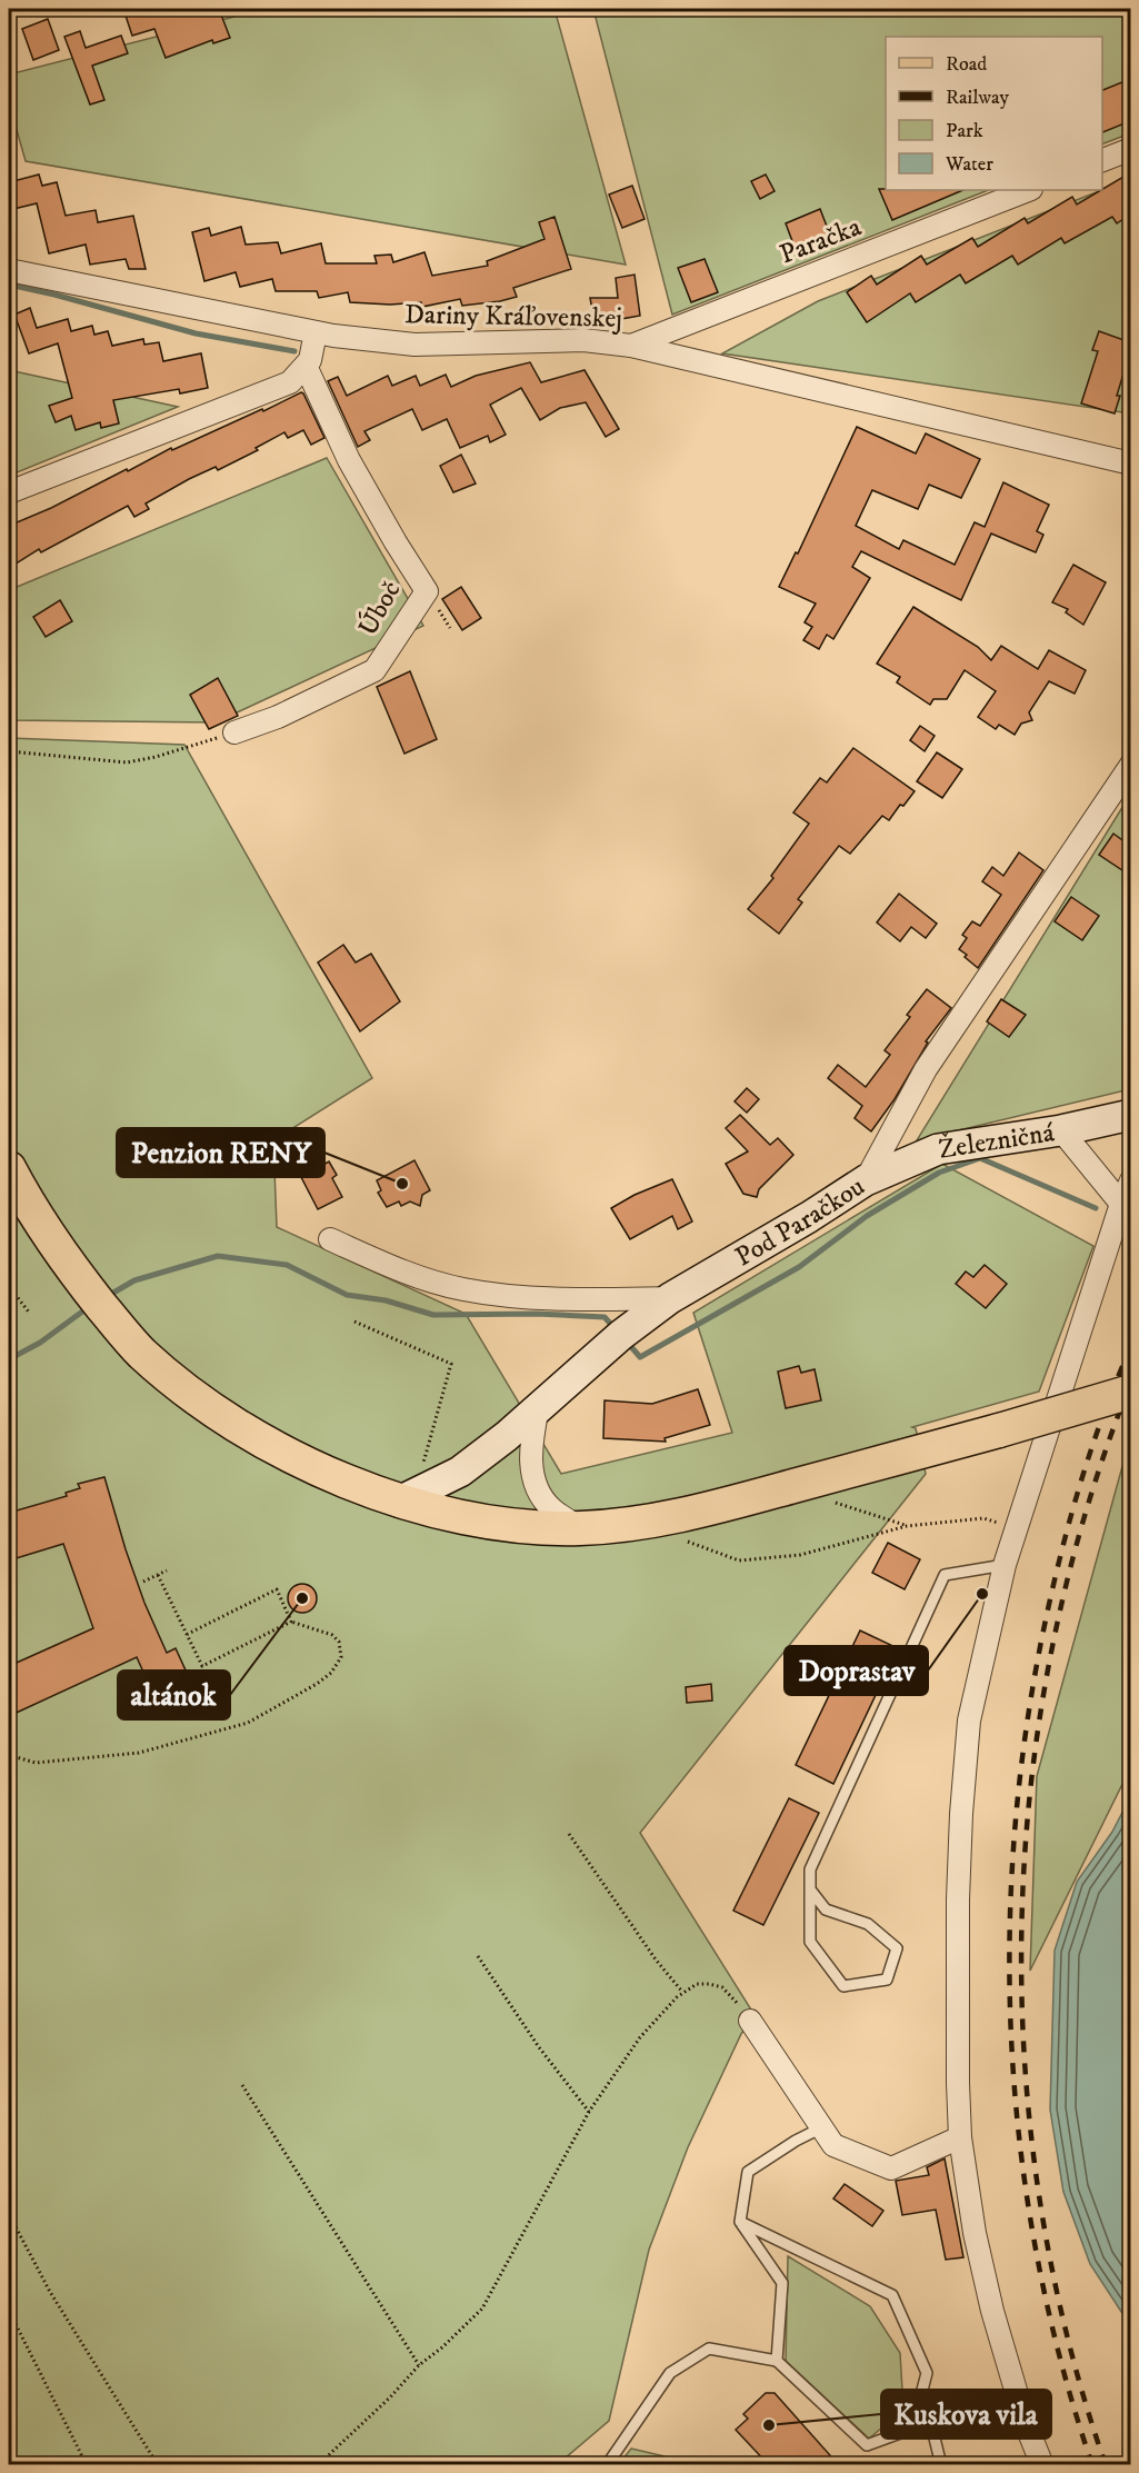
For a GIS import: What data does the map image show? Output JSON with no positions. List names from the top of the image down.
{
  "streets": {
    "street": [
      "Paračka",
      "Dariny Kráľovenskej",
      "Úboč",
      "Železničná",
      "Pod Paračkou"
    ]
  },
  "crossings": [
    ["Paračka", "Dariny Kráľovenskej"],
    ["Železničná", "Pod Paračkou"]
  ],
  "places": [
    "Penzion RENY",
    "Doprastav",
    "altánok",
    "Kuskova vila"
  ],
  "legend": [
    "Road",
    "Railway",
    "Park",
    "Water"
  ]
}
